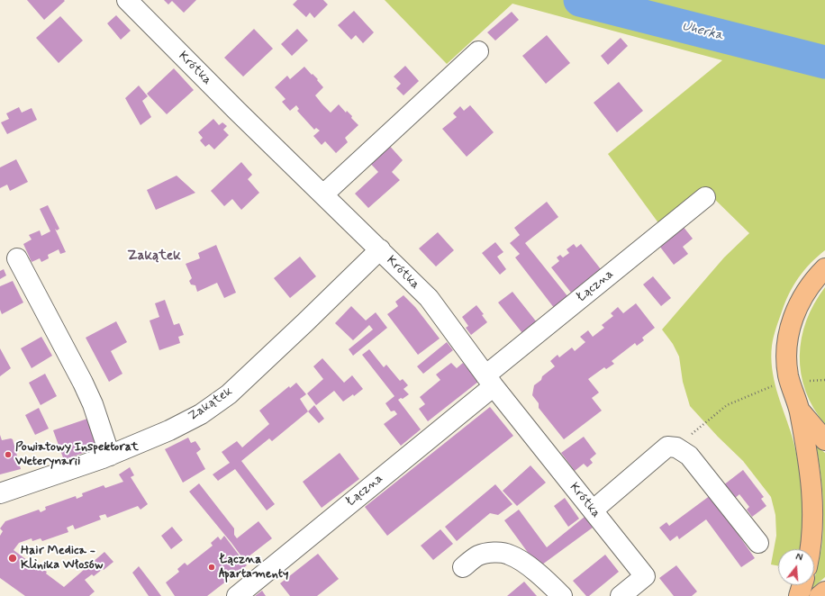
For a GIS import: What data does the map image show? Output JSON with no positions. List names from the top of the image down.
{
  "streets": {
    "street": ["Krótka", "Łączna", "Zakątek"]
  },
  "crossings": [
    ["Krótka", "Łączna"],
    ["Krótka", "Zakątek"]
  ],
  "districts": ["Zakątek"],
  "water": ["Uherka"],
  "places": ["Powiatowy Inspektorat Weterynarii", "Hair Medica - Klinika Włosów", "Łączna Apartamenty"],
  "north": "top"
}
